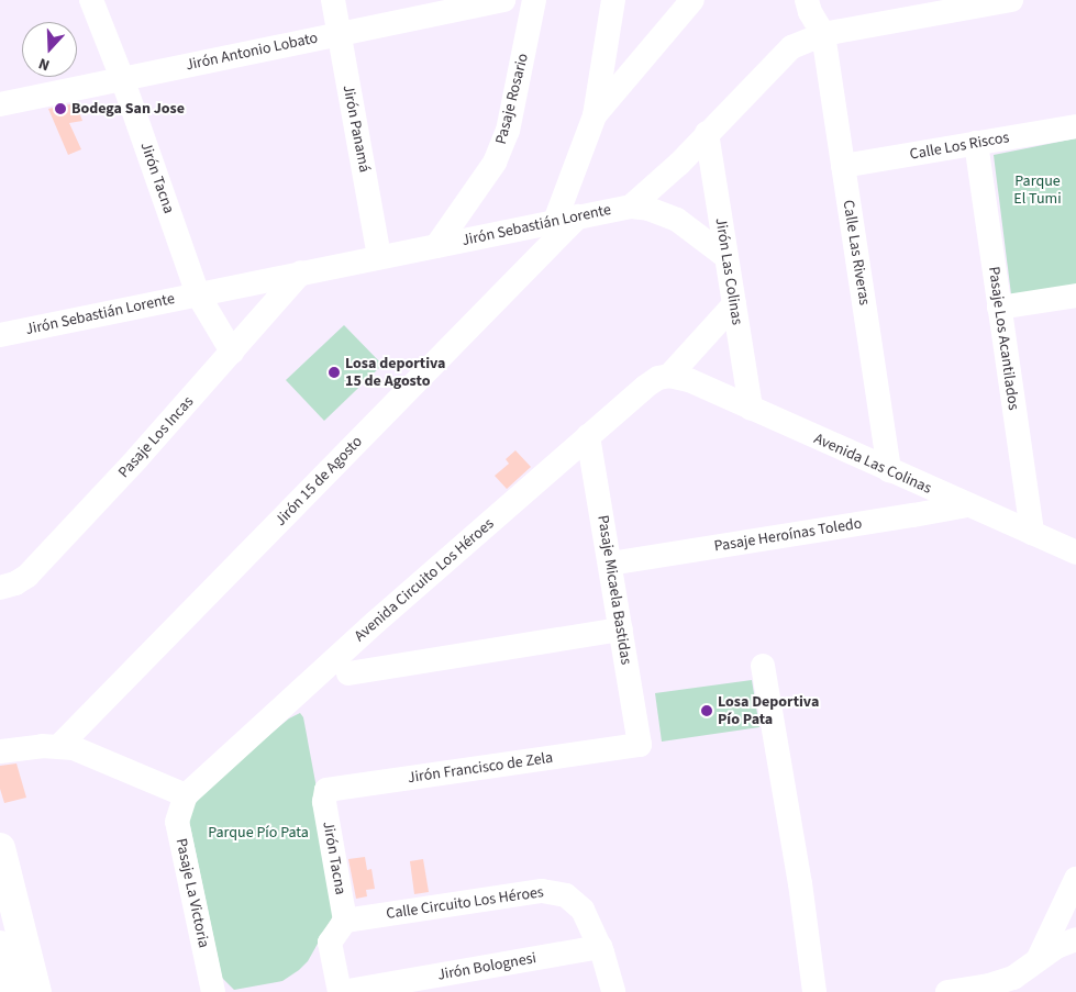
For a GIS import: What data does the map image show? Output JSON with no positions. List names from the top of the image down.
{
  "streets": {
    "street": [
      "Jirón Antonio Lobato",
      "Pasaje Rosario",
      "Jirón Panamá",
      "Calle Los Riscos",
      "Jirón Tacna",
      "Jirón Sebastián Lorente",
      "Calle Las Riveras",
      "Jirón Las Colinas",
      "Pasaje Los Acantilados",
      "Pasaje Los Incas",
      "Avenida Las Colinas",
      "Jirón 15 de Agosto",
      "Pasaje Heroínas Toledo",
      "Avenida Circuito Los Héroes",
      "Pasaje Micaela Bastidas",
      "Jirón Francisco de Zela",
      "Pasaje La Victoria",
      "Calle Circuito Los Héroes",
      "Jirón Bolognesi"
    ]
  },
  "crossings": [
    ["Jirón Antonio Lobato", "Jirón Panamá"],
    ["Jirón Antonio Lobato", "Jirón Tacna"],
    ["Pasaje Rosario", "Jirón Sebastián Lorente"],
    ["Jirón Panamá", "Jirón Sebastián Lorente"],
    ["Calle Los Riscos", "Calle Las Riveras"],
    ["Calle Los Riscos", "Pasaje Los Acantilados"],
    ["Jirón Tacna", "Jirón Sebastián Lorente"],
    ["Jirón Tacna", "Pasaje Los Incas"],
    ["Jirón Tacna", "Jirón Francisco de Zela"],
    ["Jirón Tacna", "Calle Circuito Los Héroes"],
    ["Jirón Sebastián Lorente", "Calle Las Riveras"],
    ["Jirón Sebastián Lorente", "Jirón Las Colinas"],
    ["Jirón Sebastián Lorente", "Pasaje Los Incas"],
    ["Jirón Sebastián Lorente", "Jirón 15 de Agosto"],
    ["Calle Las Riveras", "Avenida Las Colinas"],
    ["Jirón Las Colinas", "Avenida Las Colinas"],
    ["Pasaje Los Acantilados", "Avenida Las Colinas"],
    ["Avenida Las Colinas", "Pasaje Heroínas Toledo"],
    ["Avenida Las Colinas", "Avenida Circuito Los Héroes"],
    ["Pasaje Heroínas Toledo", "Pasaje Micaela Bastidas"],
    ["Avenida Circuito Los Héroes", "Pasaje Micaela Bastidas"],
    ["Avenida Circuito Los Héroes", "Pasaje La Victoria"],
    ["Pasaje Micaela Bastidas", "Jirón Francisco de Zela"],
    ["Calle Circuito Los Héroes", "Jirón Bolognesi"]
  ],
  "parks": ["Parque El Tumi", "Parque Pío Pata"],
  "places": ["Bodega San Jose", "Losa deportiva 15 de Agosto", "Losa Deportiva Pío Pata"],
  "north": "bottom"
}
